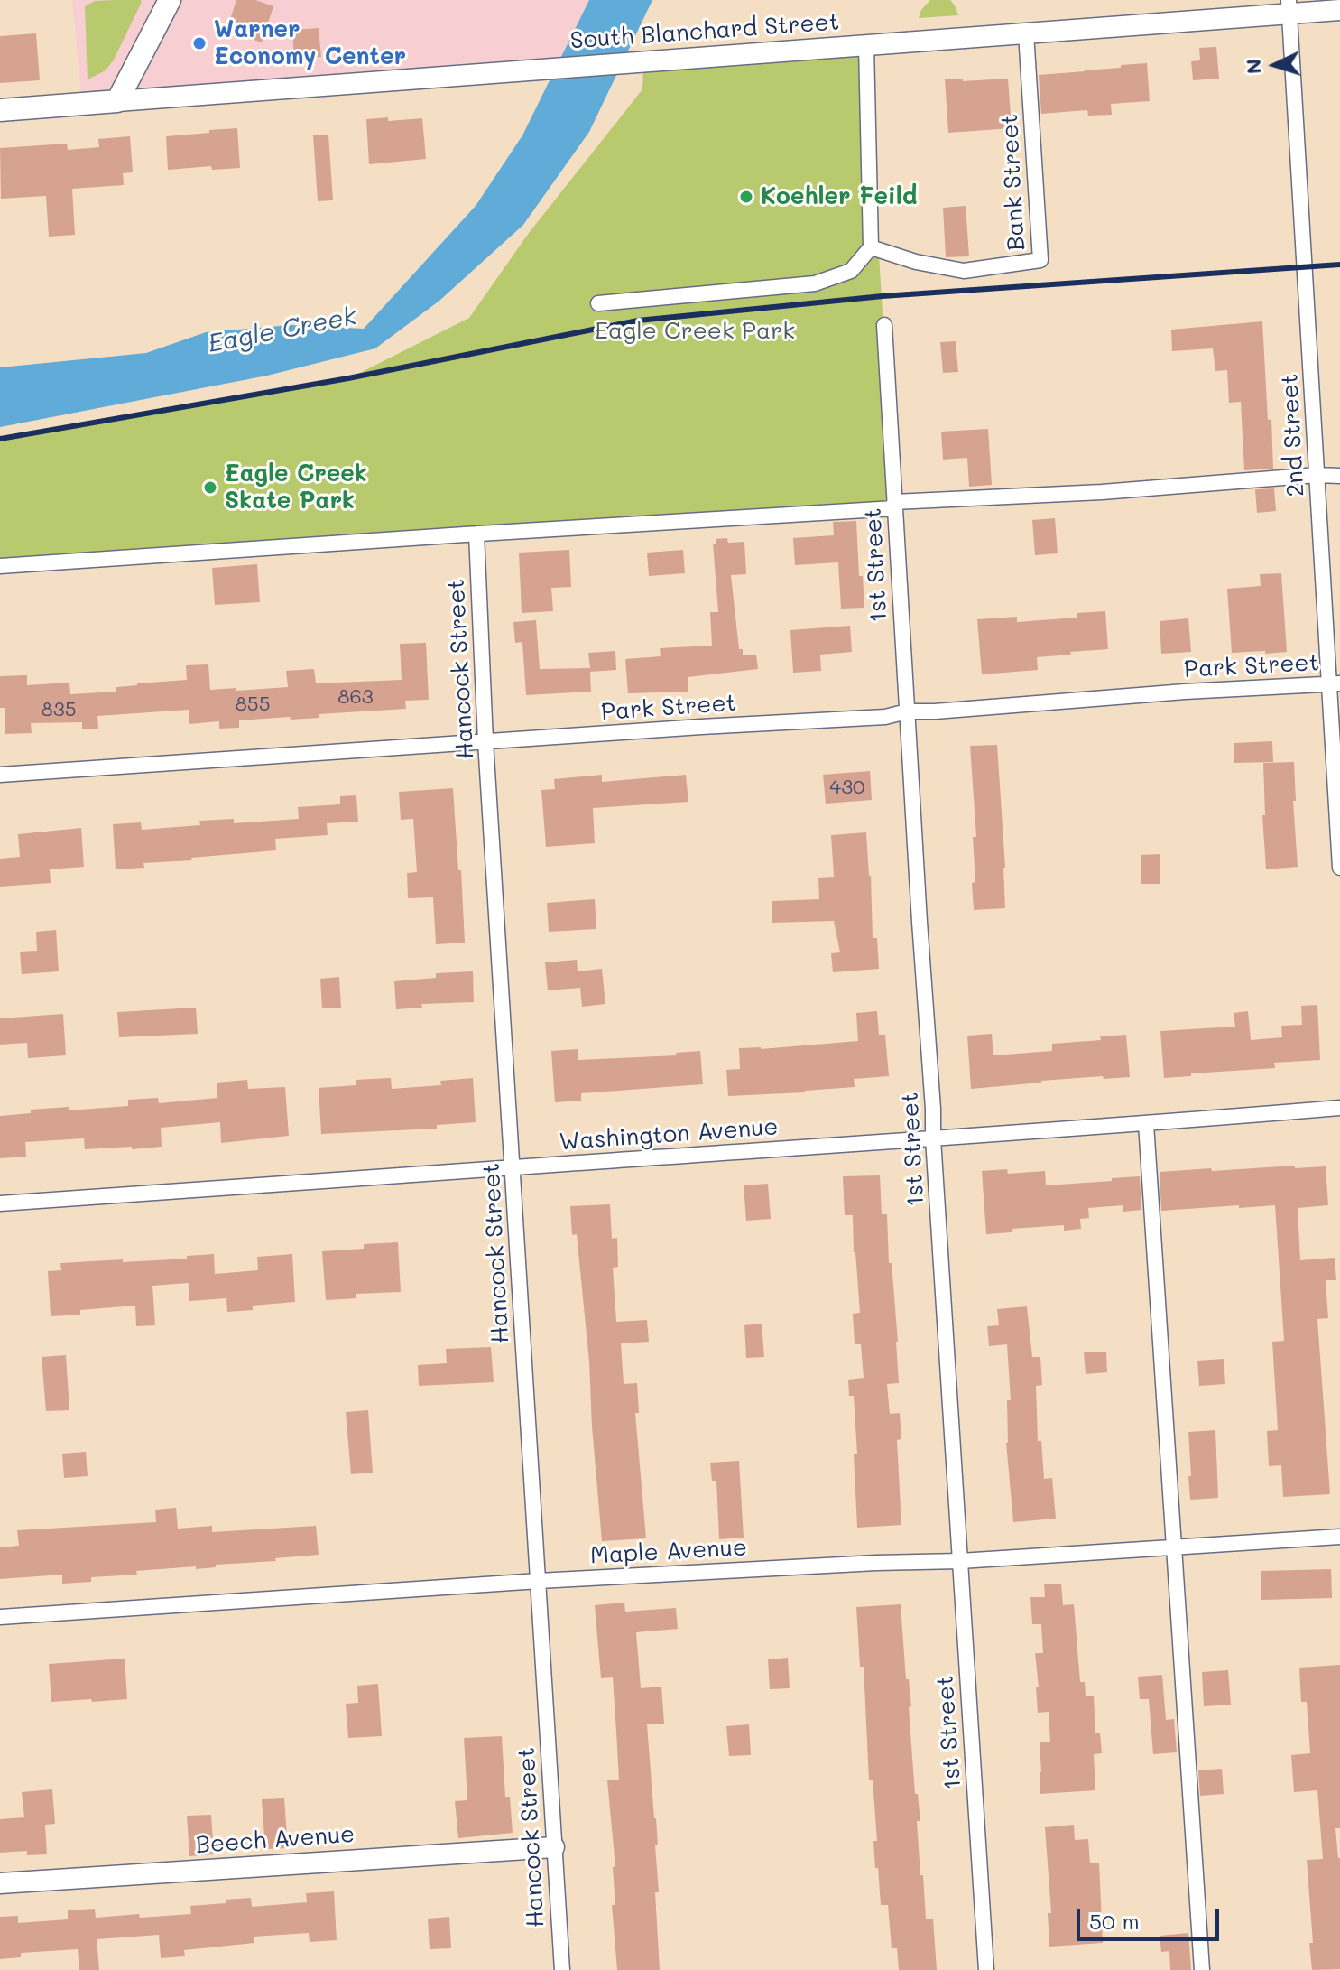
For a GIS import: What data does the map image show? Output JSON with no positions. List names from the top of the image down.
{
  "streets": {
    "street": [
      "South Blanchard Street",
      "Bank Street",
      "2nd Street",
      "1st Street",
      "Park Street",
      "Hancock Street",
      "Washington Avenue",
      "Maple Avenue",
      "Beech Avenue"
    ]
  },
  "crossings": [
    ["South Blanchard Street", "Bank Street"],
    ["South Blanchard Street", "2nd Street"],
    ["2nd Street", "Park Street"],
    ["1st Street", "Park Street"],
    ["1st Street", "Washington Avenue"],
    ["1st Street", "Maple Avenue"],
    ["Park Street", "Hancock Street"],
    ["Hancock Street", "Washington Avenue"],
    ["Hancock Street", "Maple Avenue"],
    ["Hancock Street", "Beech Avenue"]
  ],
  "water": ["Eagle Creek"],
  "parks": ["Eagle Creek Park"],
  "places": ["Warner Economy Center", "Koehler Feild", "Eagle Creek Skate Park"],
  "house_numbers": [
    "863",
    "855",
    "835",
    "430"
  ],
  "scale_bar": "50 m",
  "north": "left"
}
